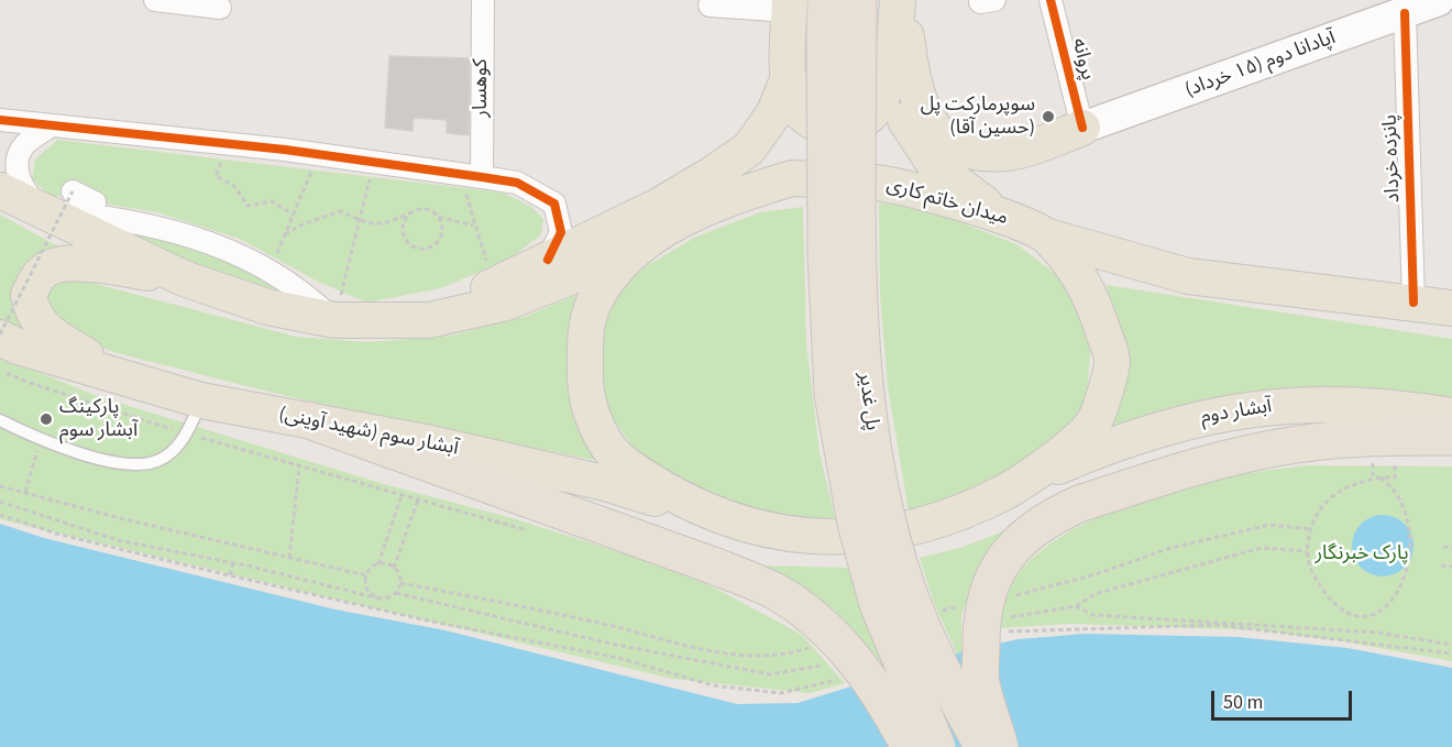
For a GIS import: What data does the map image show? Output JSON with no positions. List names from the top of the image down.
{
  "streets": {
    "highway": ["پل غدیر"],
    "main road": [
      "آپادانا دوم (۱۵ خرداد)",
      "میدان خاتم کاری",
      "آبشار دوم",
      "آبشار سوم (شهید آوینی)"
    ],
    "street": ["پروانه", "کوهسار", "پانزده خرداد"]
  },
  "crossings": [
    ["پروانه", "آپادانا دوم (۱۵ خرداد)"],
    ["آپادانا دوم (۱۵ خرداد)", "پانزده خرداد"],
    ["میدان خاتم کاری", "آبشار دوم"],
    ["میدان خاتم کاری", "آبشار سوم (شهید آوینی)"]
  ],
  "parks": ["پارک خبرنگار"],
  "places": ["سوپرمارکت پل (حسین آقا)", "پارکینگ آبشار سوم"],
  "scale_bar": "50 m"
}
